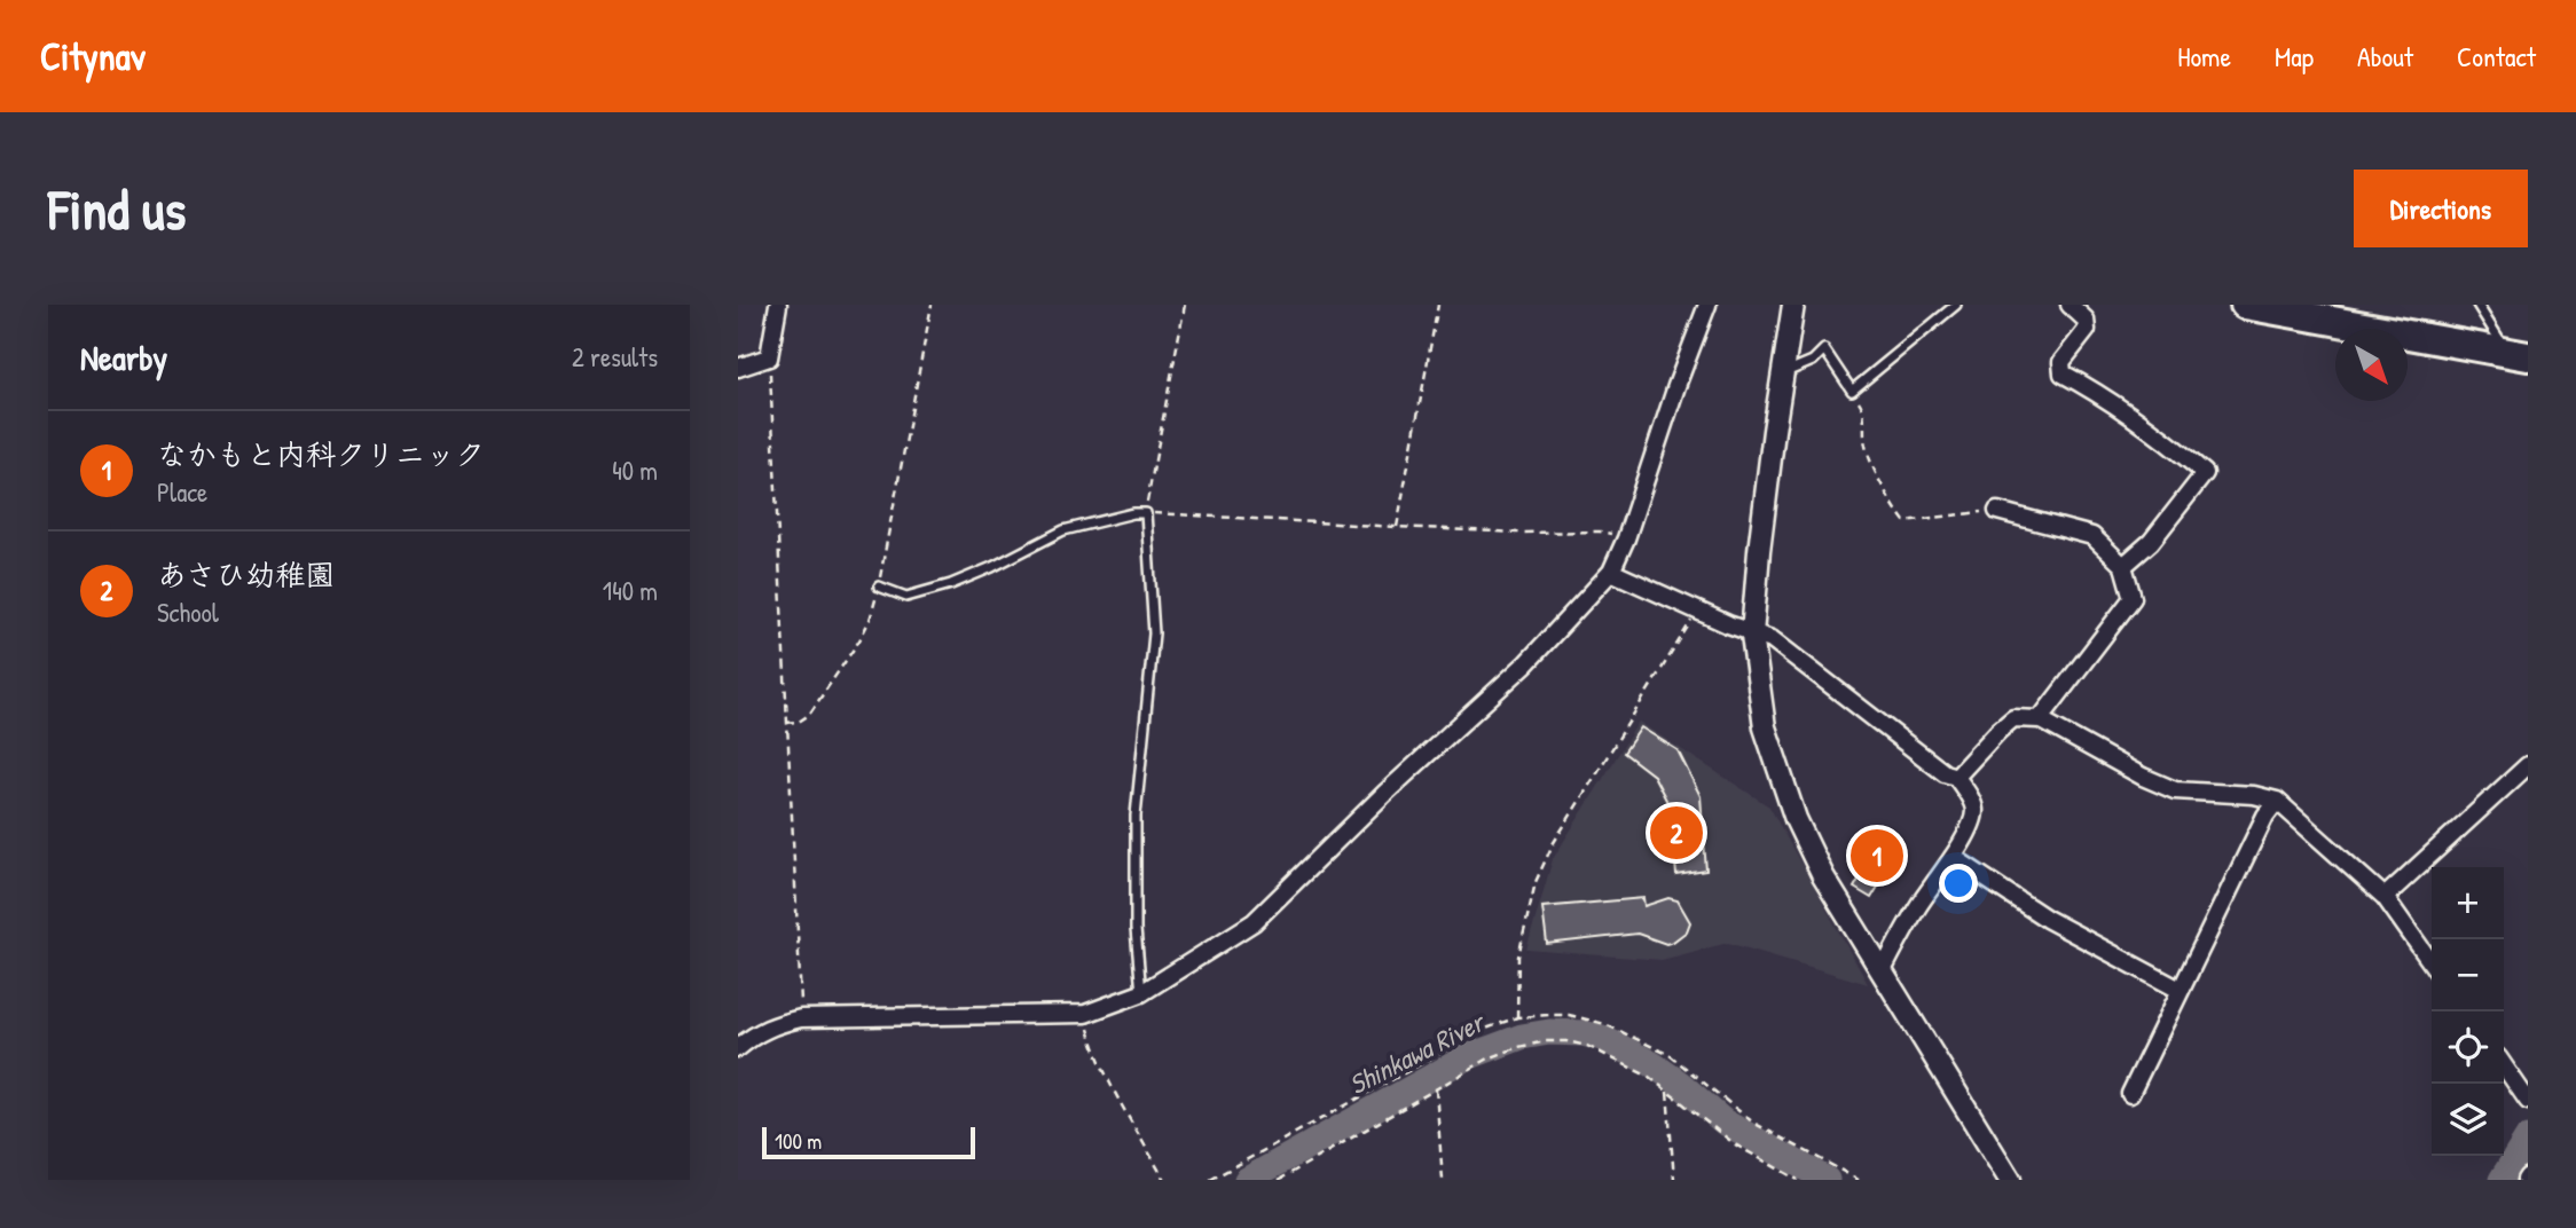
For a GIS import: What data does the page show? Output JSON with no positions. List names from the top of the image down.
{
  "water": ["Shinkawa River"],
  "scale_bar": "100 m",
  "north": "bottom right",
  "page": {
    "header": "Citynav",
    "nav": [
      "Home",
      "Map",
      "About",
      "Contact"
    ],
    "buttons": "Directions",
    "title": "Find us",
    "heading": ["Nearby", "2 results"],
    "list": [
      {
        "mark": "1",
        "name": "なかもと内科クリニック",
        "note": "Place",
        "value": "40 m"
      },
      {
        "mark": "2",
        "name": "あさひ幼稚園",
        "note": "School",
        "value": "140 m"
      }
    ],
    "pins": ["2", "1"],
    "map_buttons": ["+", "−"],
    "scale": "100 m"
  }
}
